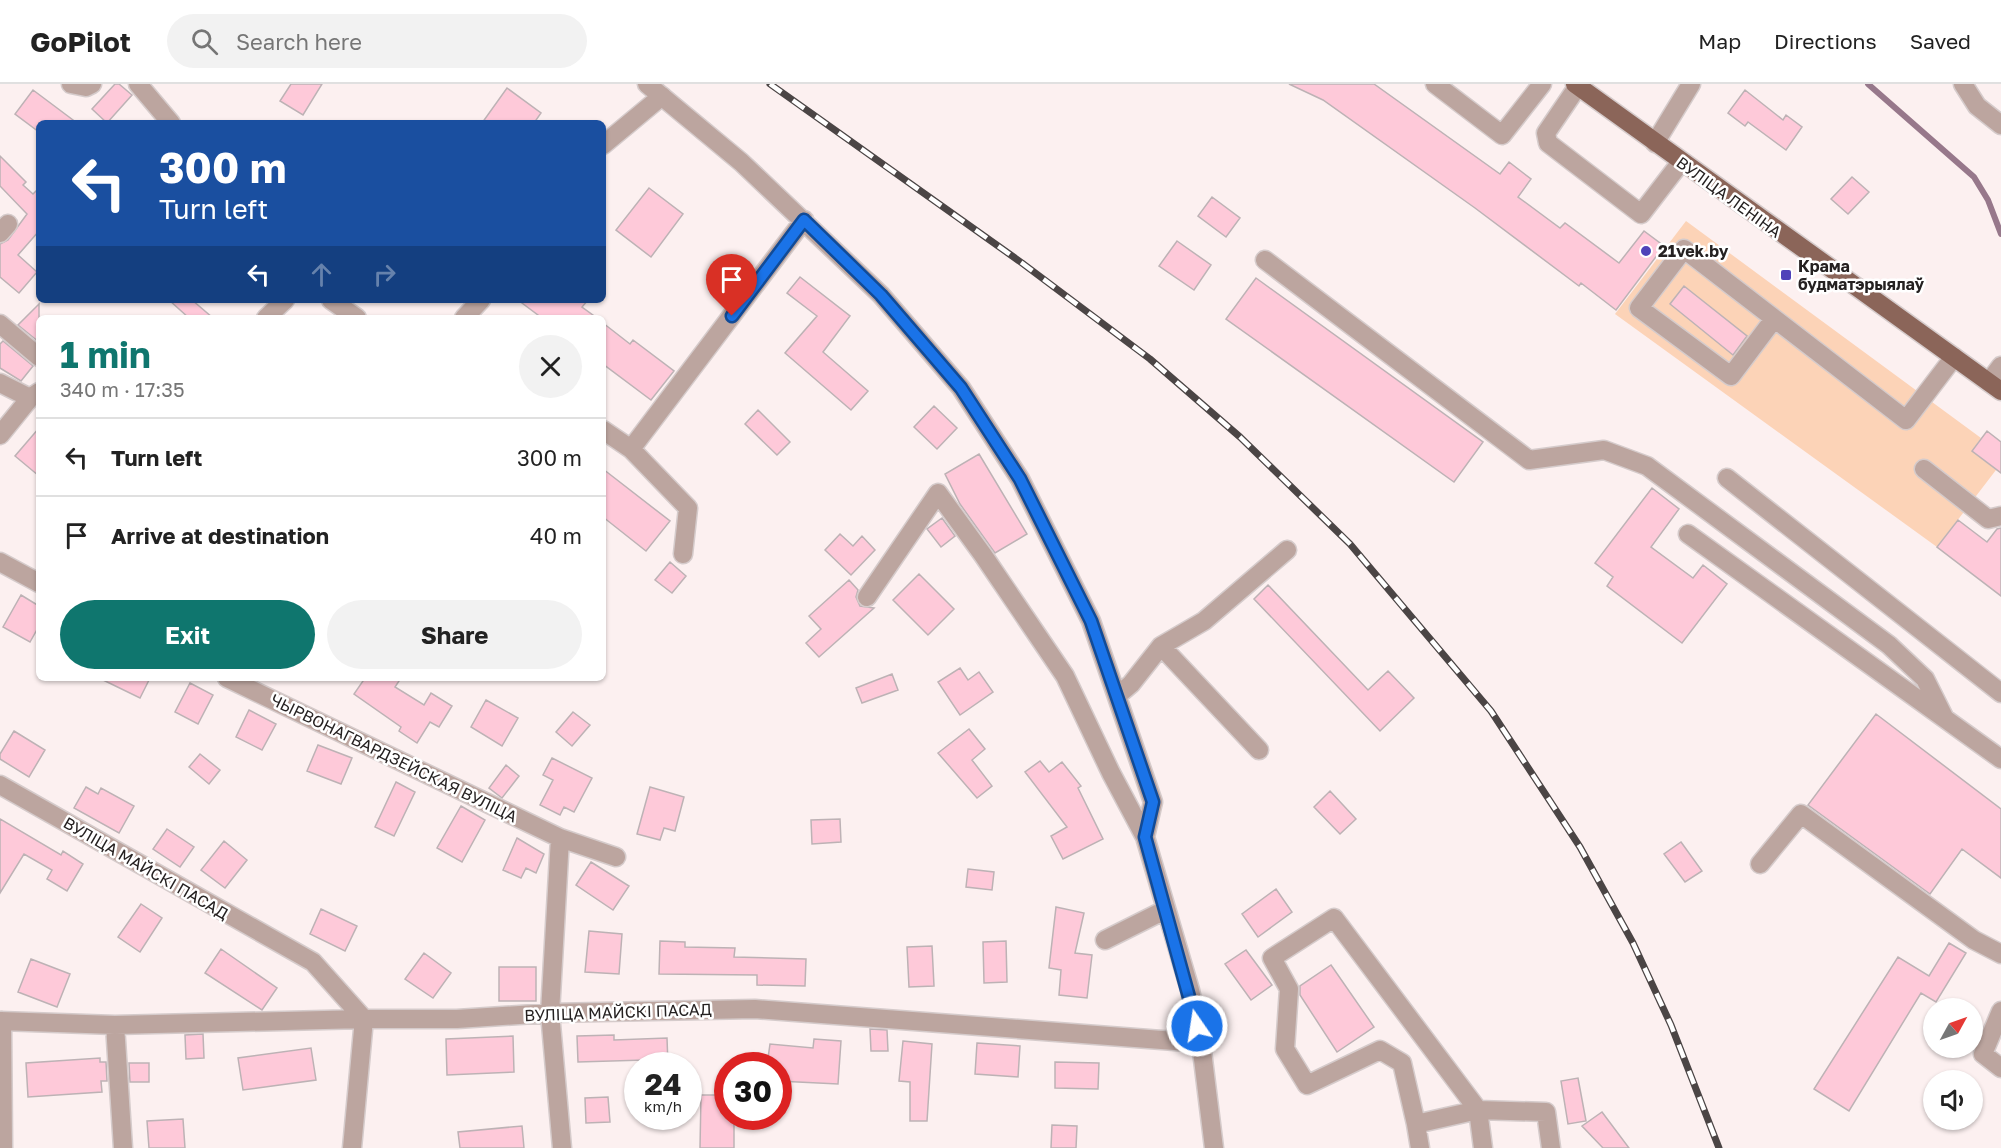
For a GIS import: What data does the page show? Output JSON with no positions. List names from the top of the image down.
{
  "streets": {
    "main road": ["ВУЛІЦА ЛЕНІНА"],
    "street": ["ЧЫРВОНАГВАРДЗЕЙСКАЯ ВУЛІЦА", "ВУЛІЦА МАЙСКІ ПАСАД"]
  },
  "places": {
    "other": ["21vek.by"],
    "transit": ["Крама будматэрыялаў"]
  },
  "north": "top right",
  "page": {
    "header": "GoPilot",
    "search": "Search here",
    "nav": ["Map", "Directions", "Saved"],
    "turn": ["300 m", "Turn left"],
    "heading": ["1 min", "340 m · 17:35"],
    "list": [
      {
        "name": "Turn left",
        "value": "300 m"
      },
      {
        "name": "Arrive at destination",
        "value": "40 m"
      }
    ],
    "buttons": ["Exit", "Share"],
    "speed": "24 km/h",
    "limit": "30"
  }
}
